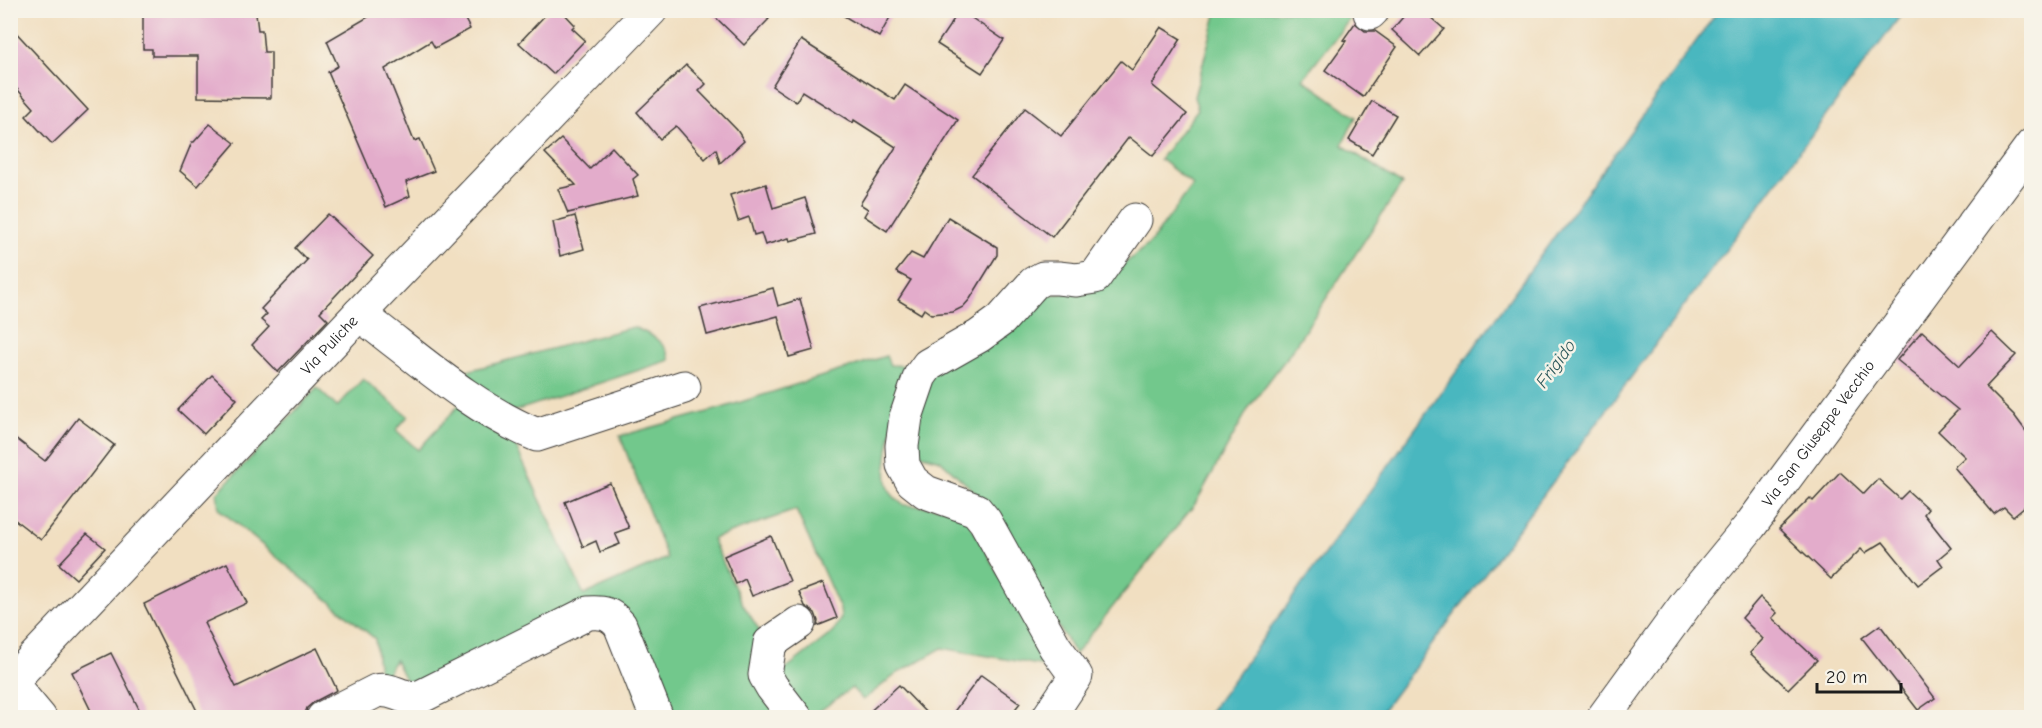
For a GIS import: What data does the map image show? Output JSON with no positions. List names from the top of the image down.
{
  "streets": {
    "street": ["Via Puliche", "Via San Giuseppe Vecchio"]
  },
  "water": ["Frigido"],
  "scale_bar": "20 m"
}
